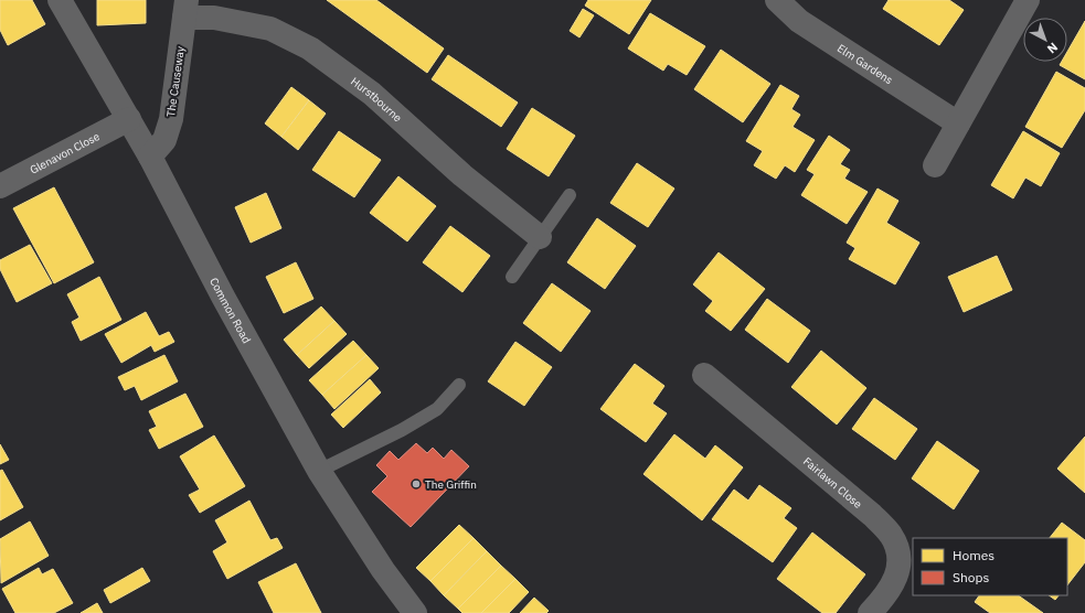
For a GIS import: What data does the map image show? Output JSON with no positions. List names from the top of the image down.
{
  "streets": {
    "street": [
      "Elm Gardens",
      "The Causeway",
      "Hurstbourne",
      "Glenavon Close",
      "Common Road",
      "Fairlawn Close"
    ]
  },
  "crossings": [
    ["The Causeway", "Hurstbourne"],
    ["The Causeway", "Common Road"],
    ["Glenavon Close", "Common Road"]
  ],
  "places": ["The Griffin"],
  "legend": ["Homes", "Shops"],
  "north": "bottom right"
}
